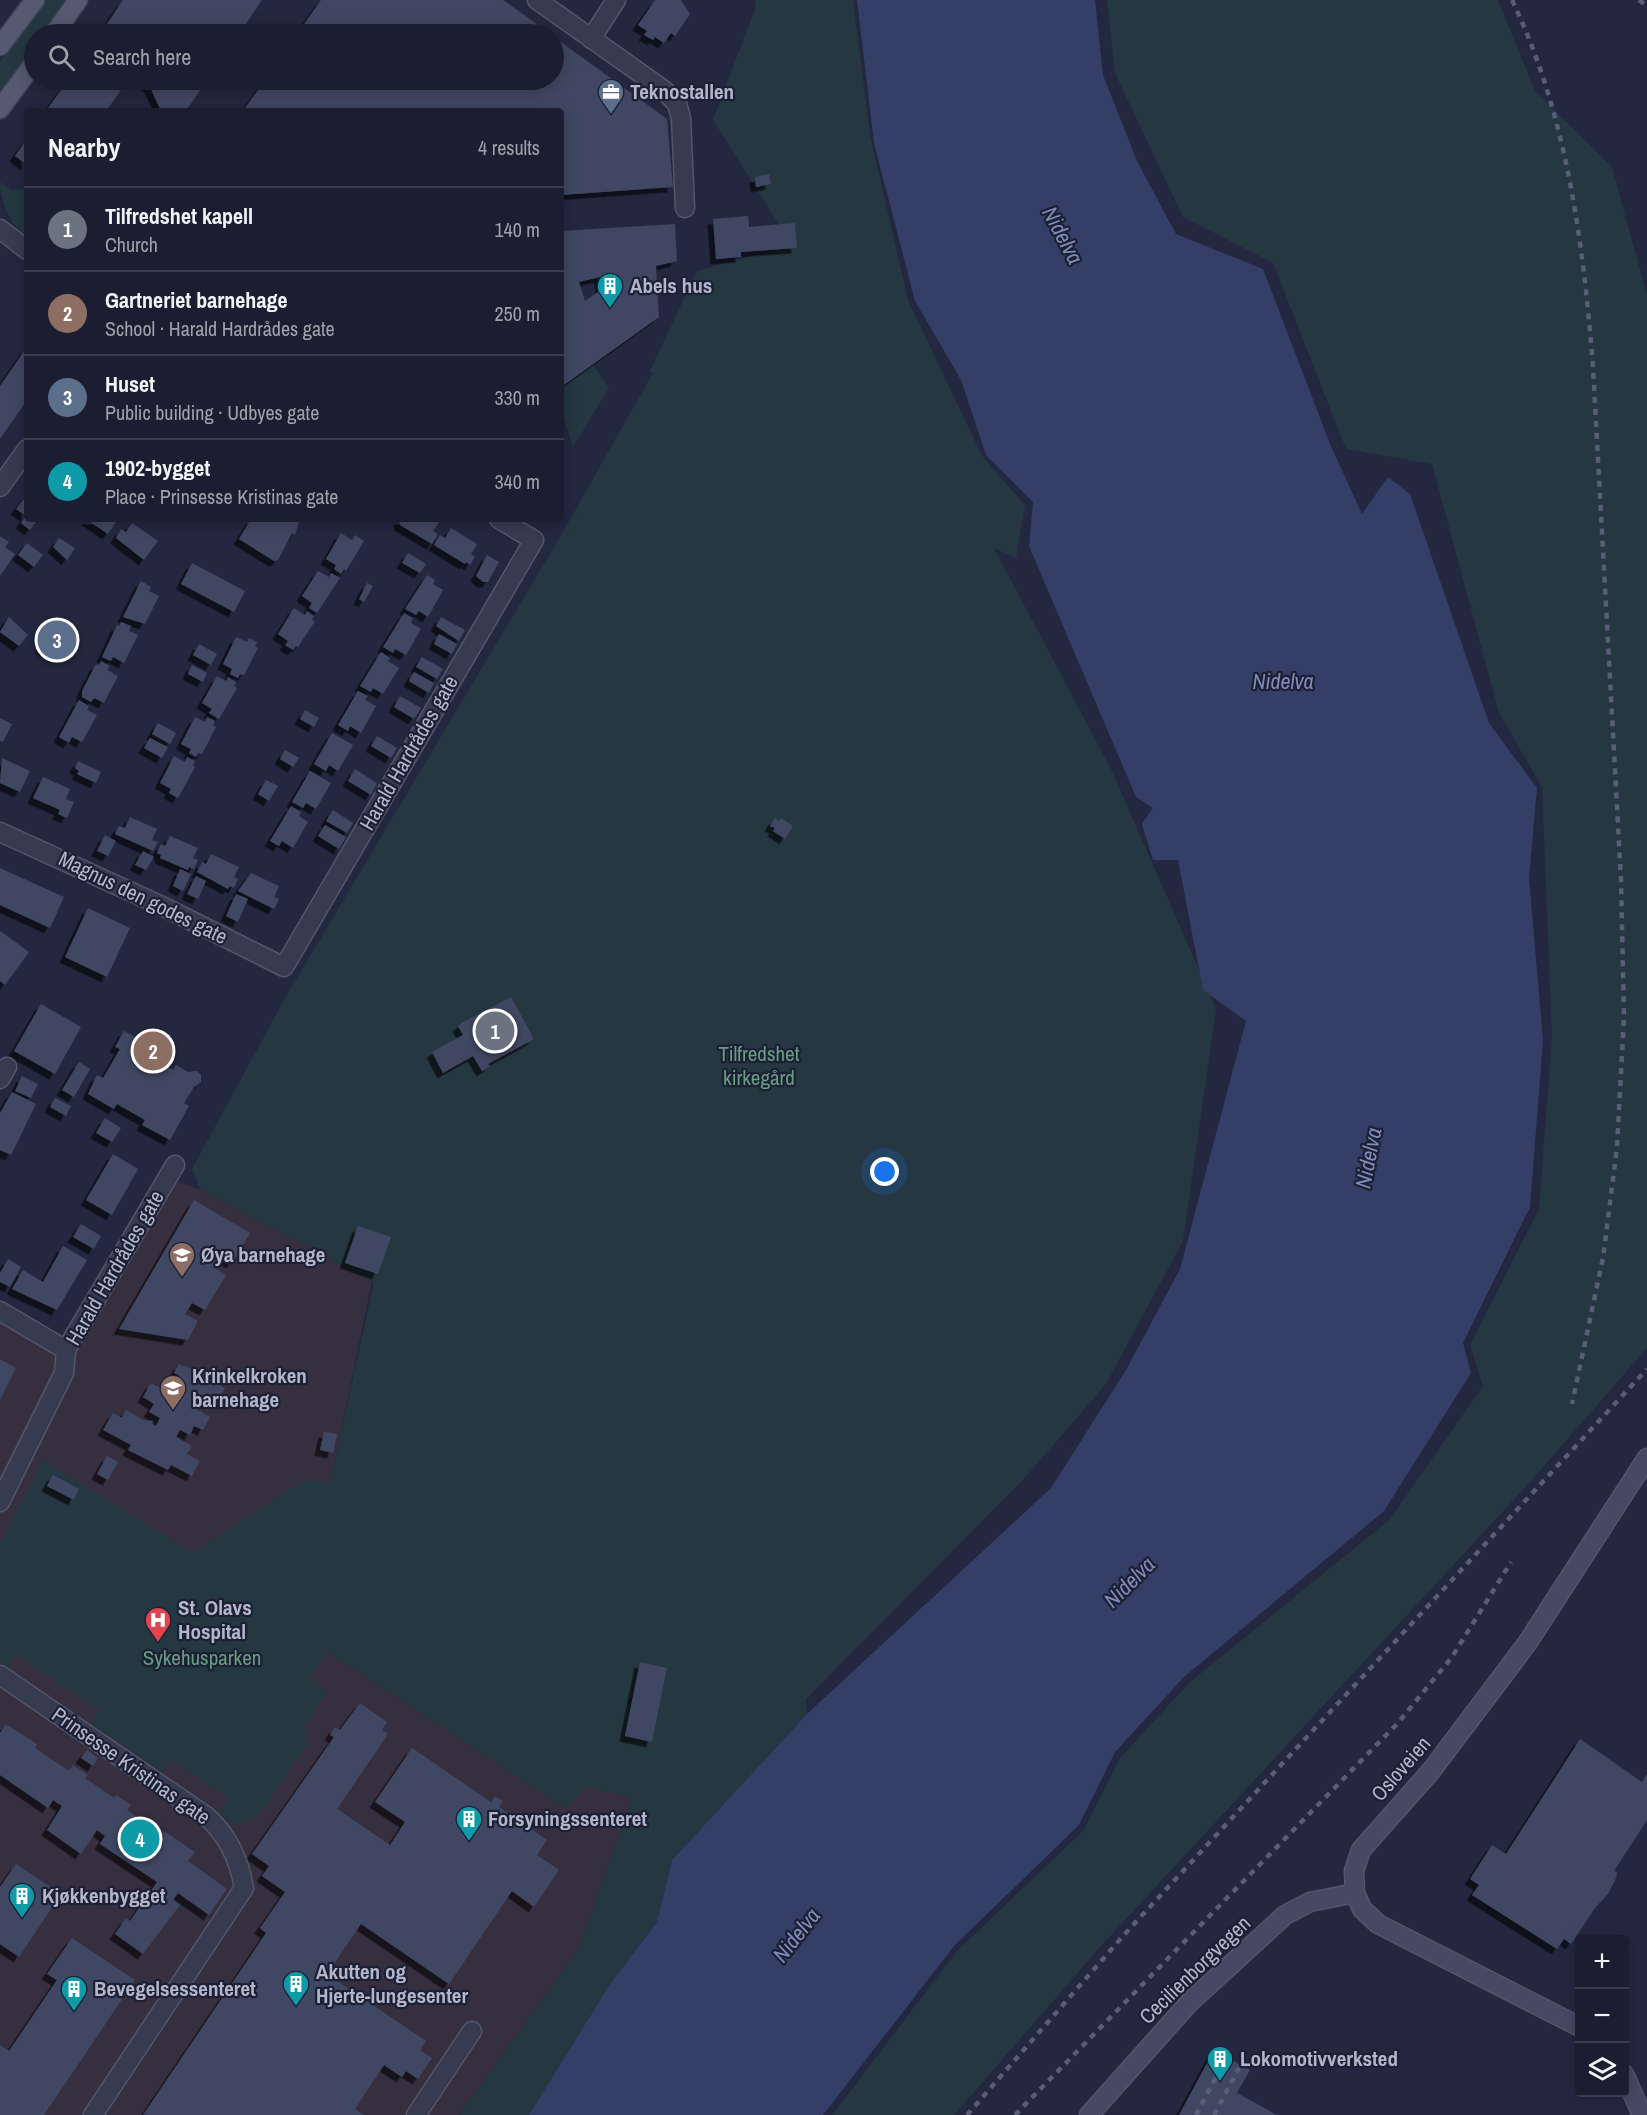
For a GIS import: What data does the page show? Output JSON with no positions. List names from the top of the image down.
{
  "streets": {
    "street": [
      "Harald Hardrådes gate",
      "Magnus den godes gate",
      "Prinsesse Kristinas gate",
      "Osloveien",
      "Cecilienborgvegen"
    ]
  },
  "crossings": [
    ["Harald Hardrådes gate", "Magnus den godes gate"],
    ["Osloveien", "Cecilienborgvegen"]
  ],
  "water": ["Nidelva"],
  "parks": ["Tilfredshet kirkegård", "Sykehusparken"],
  "places": {
    "office": ["Teknostallen"],
    "building": [
      "Abels hus",
      "Forsyningssenteret",
      "Kjøkkenbygget",
      "Akutten og Hjerte-lungesenter",
      "Bevegelsessenteret",
      "Lokomotivverksted"
    ],
    "school or university": ["Øya barnehage", "Krinkelkroken barnehage"],
    "hospital": ["St. Olavs Hospital"]
  },
  "page": {
    "search": "Search here",
    "heading": ["Nearby", "4 results"],
    "list": [
      {
        "mark": "1",
        "name": "Tilfredshet kapell",
        "note": "Church",
        "value": "140 m"
      },
      {
        "mark": "2",
        "name": "Gartneriet barnehage",
        "note": "School · Harald Hardrådes gate",
        "value": "250 m"
      },
      {
        "mark": "3",
        "name": "Huset",
        "note": "Public building · Udbyes gate",
        "value": "330 m"
      },
      {
        "mark": "4",
        "name": "1902-bygget",
        "note": "Place · Prinsesse Kristinas gate",
        "value": "340 m"
      }
    ],
    "pins": [
      "3",
      "1",
      "2",
      "4"
    ],
    "map_buttons": ["+", "−"]
  }
}
